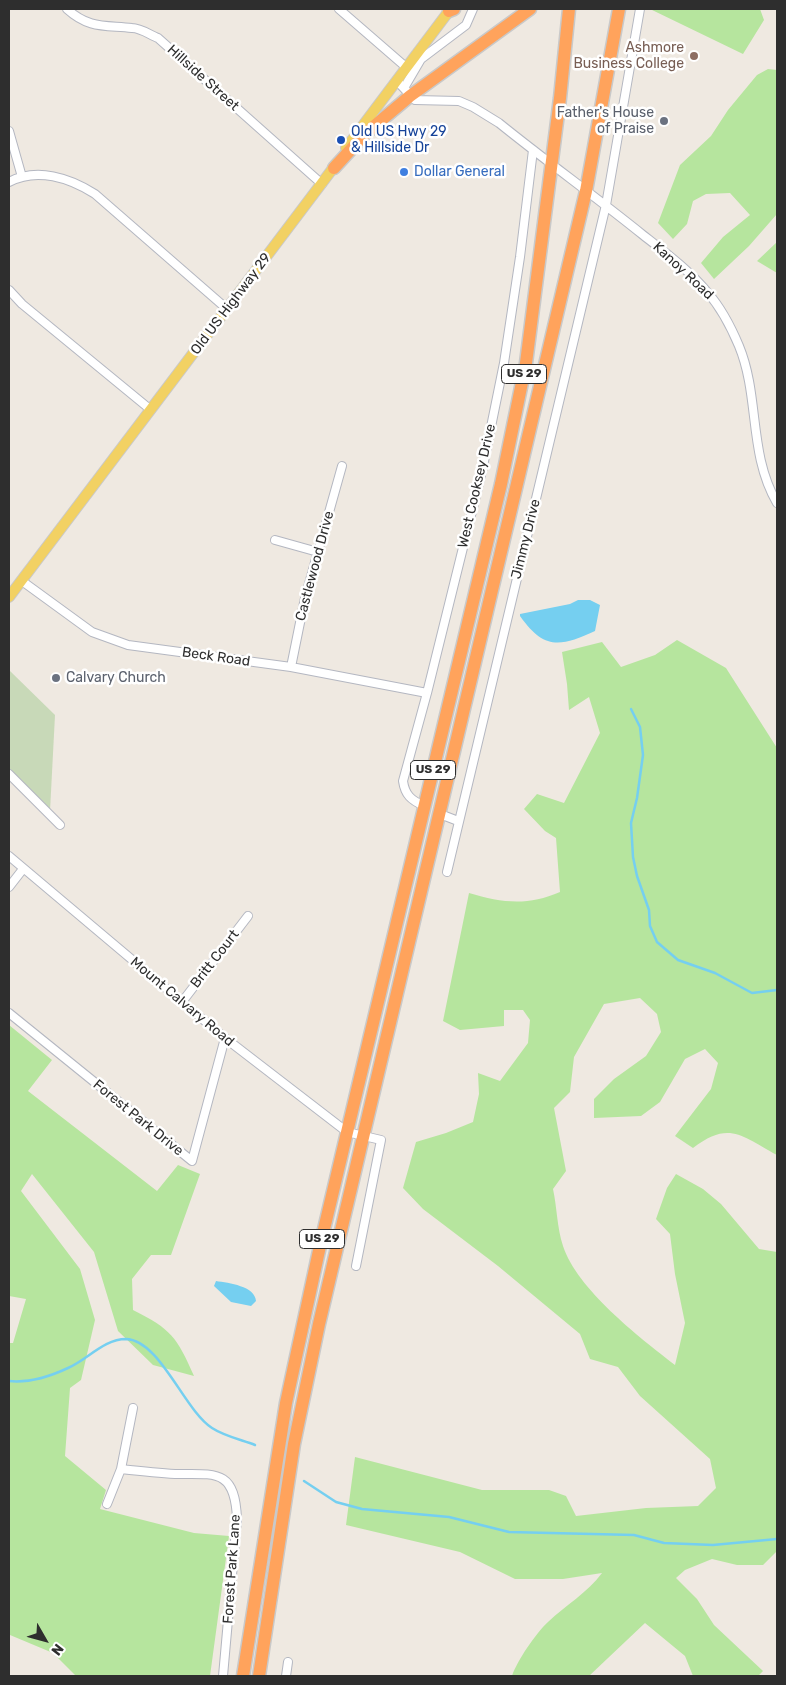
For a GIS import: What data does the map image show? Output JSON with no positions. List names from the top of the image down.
{
  "streets": {
    "highway": ["US 29"],
    "main road": ["Old US Highway 29"],
    "street": [
      "Hillside Street",
      "Kanoy Road",
      "West Cooksey Drive",
      "Jimmy Drive",
      "Castlewood Drive",
      "Beck Road",
      "Britt Court",
      "Mount Calvary Road",
      "Forest Park Drive",
      "Forest Park Lane"
    ]
  },
  "crossings": [
    ["Hillside Street", "Old US Highway 29"],
    ["Kanoy Road", "Old US Highway 29"],
    ["Kanoy Road", "US 29"],
    ["Kanoy Road", "West Cooksey Drive"],
    ["Kanoy Road", "Jimmy Drive"],
    ["Old US Highway 29", "Beck Road"],
    ["US 29", "West Cooksey Drive"],
    ["US 29", "Mount Calvary Road"],
    ["West Cooksey Drive", "Beck Road"],
    ["Castlewood Drive", "Beck Road"],
    ["Britt Court", "Mount Calvary Road"],
    ["Mount Calvary Road", "Forest Park Drive"]
  ],
  "places": [
    "Ashmore Business College",
    "Father's House of Praise",
    "Old US Hwy 29 & Hillside Dr",
    "Dollar General",
    "Calvary Church"
  ],
  "north": "bottom right"
}
